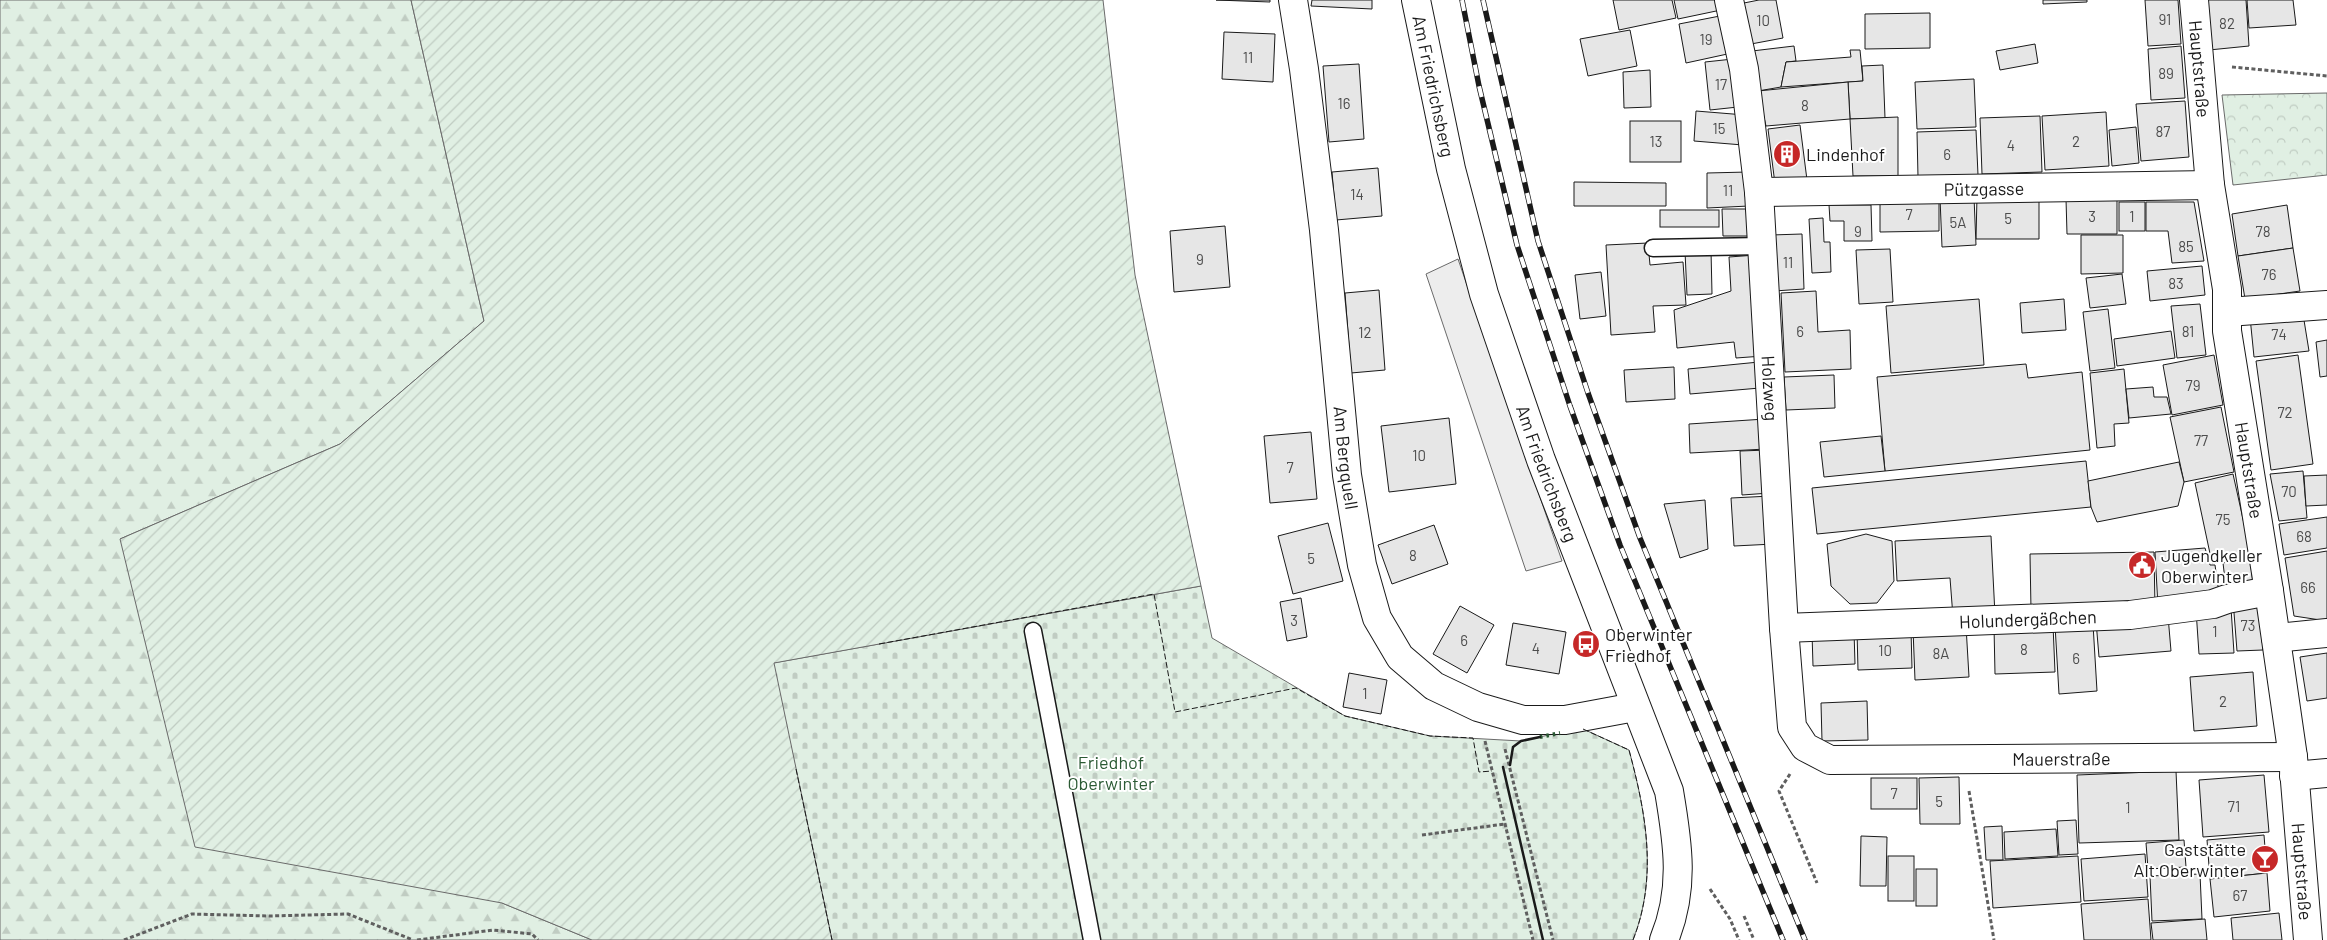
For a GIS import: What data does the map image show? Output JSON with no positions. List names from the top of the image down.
{
  "streets": {
    "street": [
      "Hauptstraße",
      "Am Friedrichsberg",
      "Pützgasse",
      "Holzweg",
      "Am Bergquell",
      "Holundergäßchen",
      "Mauerstraße"
    ]
  },
  "crossings": [
    ["Hauptstraße", "Pützgasse"],
    ["Hauptstraße", "Holundergäßchen"],
    ["Hauptstraße", "Mauerstraße"],
    ["Am Friedrichsberg", "Am Bergquell"],
    ["Pützgasse", "Holzweg"],
    ["Holzweg", "Holundergäßchen"],
    ["Holzweg", "Mauerstraße"]
  ],
  "parks": ["Friedhof Oberwinter"],
  "places": {
    "building": ["Lindenhof"],
    "public building": ["Jugendkeller Oberwinter"],
    "bus stop": ["Oberwinter Friedhof"],
    "bar": ["Gaststätte Alt Oberwinter"]
  },
  "house_numbers": [
    "91",
    "10",
    "82",
    "19",
    "11",
    "89",
    "17",
    "16",
    "8",
    "15",
    "87",
    "13",
    "2",
    "4",
    "6",
    "11",
    "14",
    "7",
    "3",
    "1",
    "5",
    "5A",
    "9",
    "78",
    "85",
    "9",
    "11",
    "76",
    "83",
    "6",
    "81",
    "12",
    "74",
    "79",
    "72",
    "77",
    "10",
    "7",
    "70",
    "75",
    "68",
    "8",
    "5",
    "66",
    "3",
    "73",
    "1",
    "6",
    "4",
    "8",
    "10",
    "8A",
    "6",
    "1",
    "2",
    "7",
    "5",
    "71",
    "1",
    "67"
  ]
}
